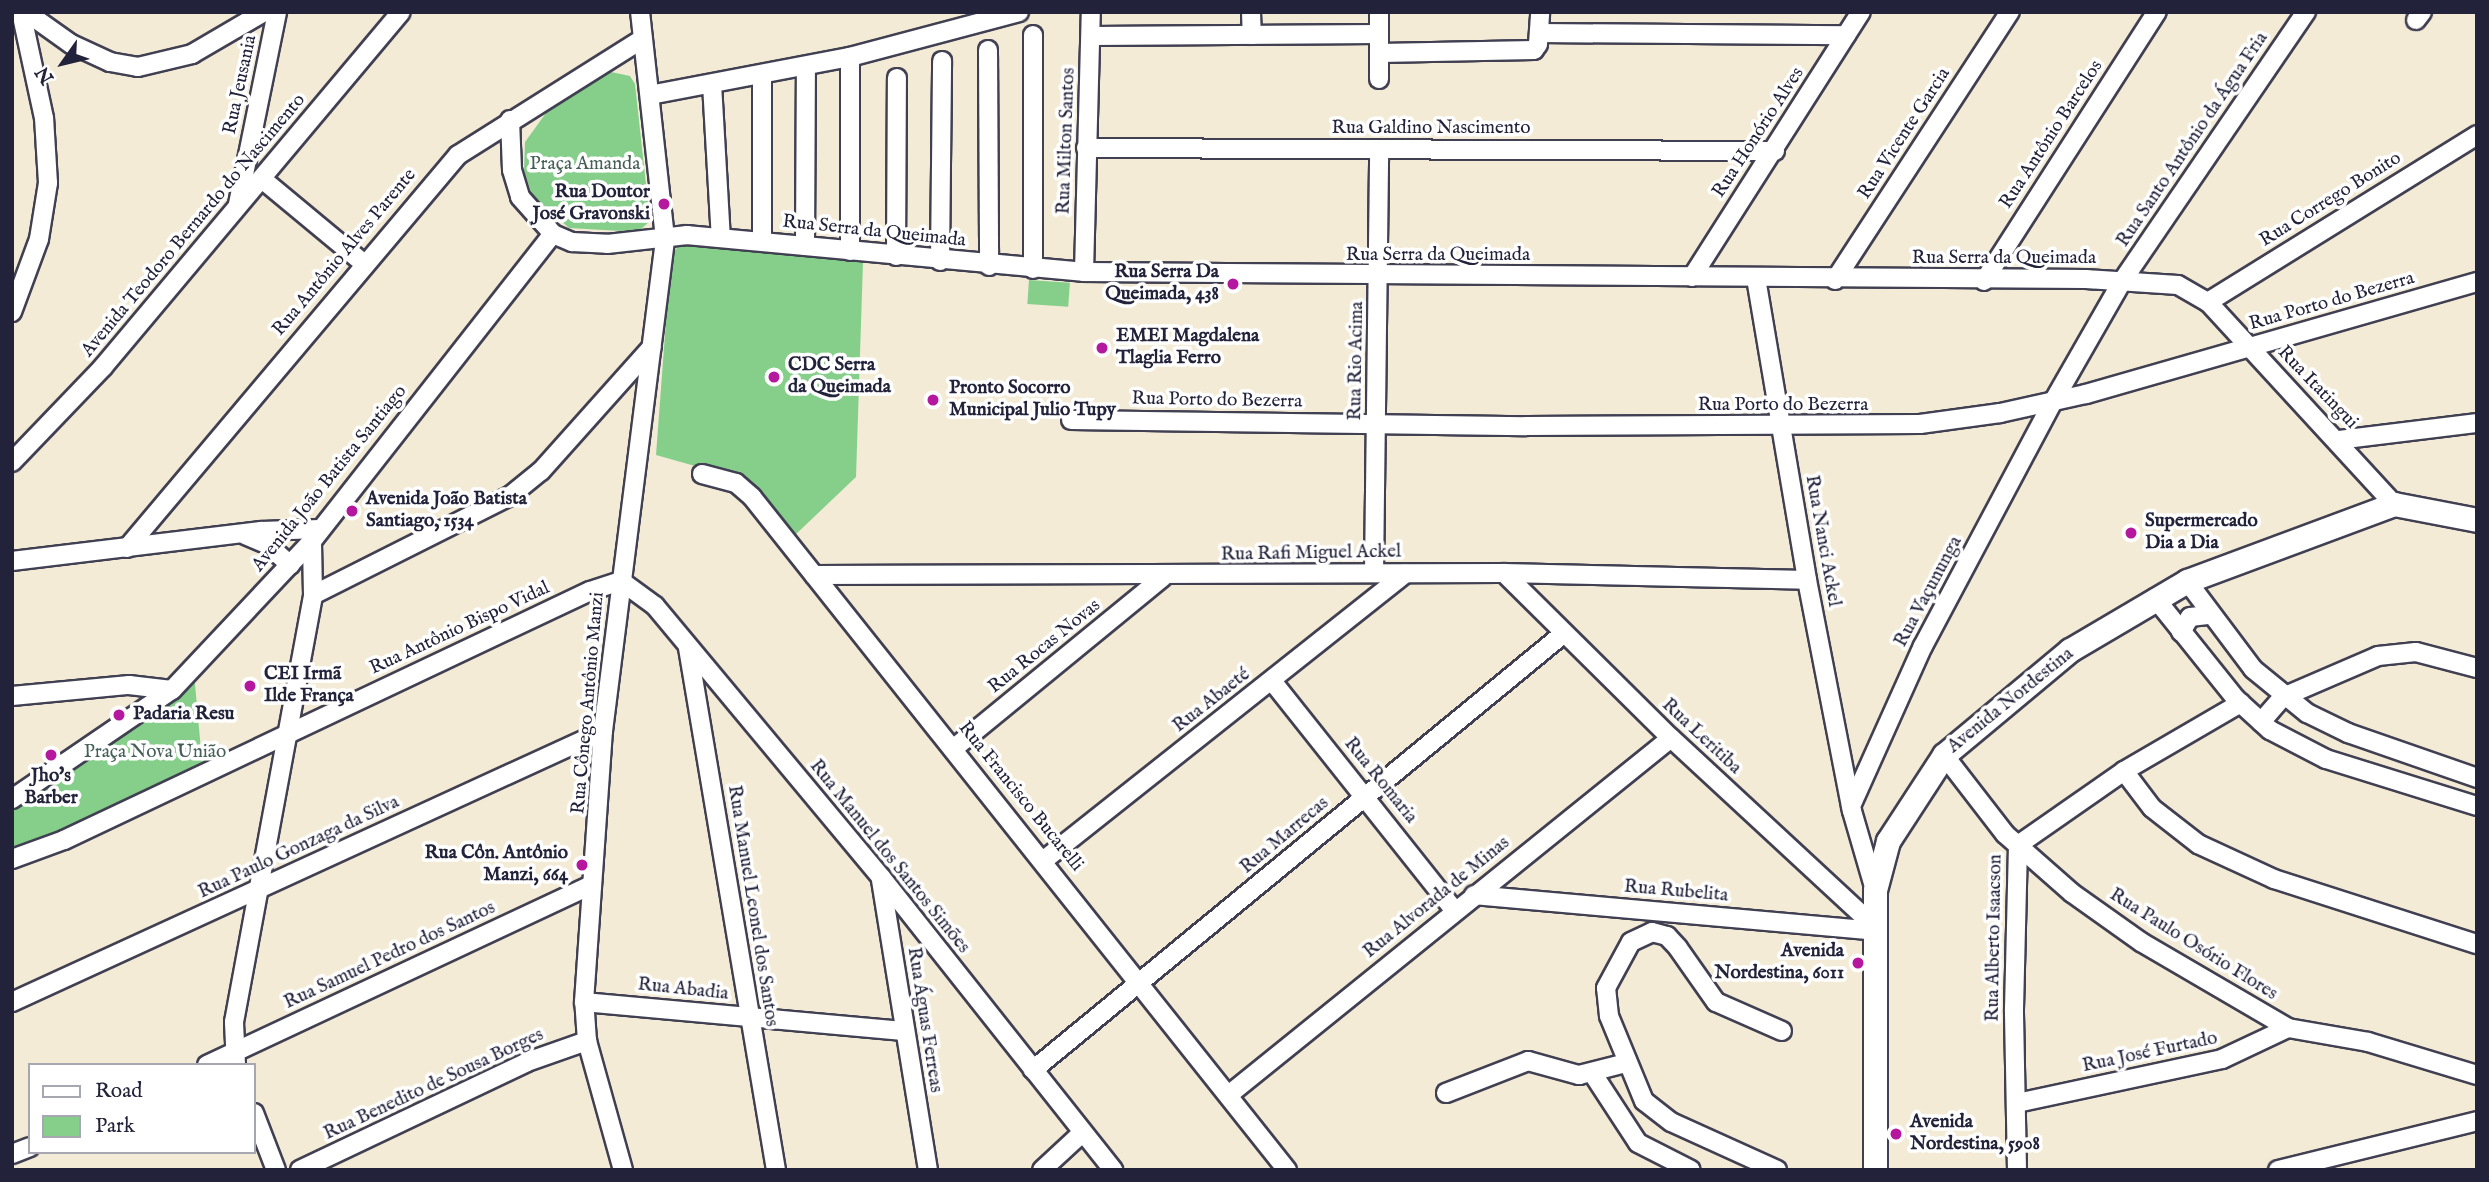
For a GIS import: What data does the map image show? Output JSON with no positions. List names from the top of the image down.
{
  "streets": {
    "main road": ["Avenida Nordestina"],
    "street": [
      "Rua Jeusania",
      "Rua Galdino Nascimento",
      "Rua Honório Alves",
      "Rua Vicente Garcia",
      "Rua Antônio Barcelos",
      "Rua Santo Antônio da Água Fria",
      "Rua Milton Santos",
      "Rua Corrego Bonito",
      "Avenida Teodoro Bernardo do Nascimento",
      "Rua Serra da Queimada",
      "Rua Antônio Alves Parente",
      "Rua Porto do Bezerra",
      "Rua Rio Acima",
      "Rua Itatingui",
      "Avenida João Batista Santiago",
      "Rua Nanci Ackel",
      "Rua Rafi Miguel Ackel",
      "Rua Vaçununga",
      "Rua Antônio Bispo Vidal",
      "Rua Rocas Novas",
      "Rua Abaeté",
      "Rua Cônego Antônio Manzi",
      "Rua Leritiba",
      "Rua Romaria",
      "Rua Francisco Bucarelli",
      "Rua Marrecas",
      "Rua Paulo Gonzaga da Silva",
      "Rua Manuel dos Santos Simões",
      "Rua Rubelita",
      "Rua Alvorada de Minas",
      "Rua Manuel Leonel dos Santos",
      "Rua Alberto Isaacson",
      "Rua Paulo Osório Flores",
      "Rua Samuel Pedro dos Santos",
      "Rua Abadia",
      "Rua Águas Ferreas",
      "Rua José Furtado",
      "Rua Benedito de Sousa Borges"
    ]
  },
  "crossings": [
    ["Rua Jeusania", "Avenida Teodoro Bernardo do Nascimento"],
    ["Rua Galdino Nascimento", "Rua Honório Alves"],
    ["Rua Galdino Nascimento", "Rua Milton Santos"],
    ["Rua Galdino Nascimento", "Rua Rio Acima"],
    ["Rua Honório Alves", "Rua Serra da Queimada"],
    ["Rua Vicente Garcia", "Rua Serra da Queimada"],
    ["Rua Antônio Barcelos", "Rua Serra da Queimada"],
    ["Rua Santo Antônio da Água Fria", "Rua Serra da Queimada"],
    ["Rua Santo Antônio da Água Fria", "Rua Porto do Bezerra"],
    ["Rua Santo Antônio da Água Fria", "Rua Vaçununga"],
    ["Rua Milton Santos", "Rua Serra da Queimada"],
    ["Rua Corrego Bonito", "Rua Serra da Queimada"],
    ["Rua Corrego Bonito", "Rua Itatingui"],
    ["Rua Serra da Queimada", "Rua Rio Acima"],
    ["Rua Serra da Queimada", "Rua Itatingui"],
    ["Rua Serra da Queimada", "Rua Nanci Ackel"],
    ["Rua Serra da Queimada", "Rua Cônego Antônio Manzi"],
    ["Rua Porto do Bezerra", "Rua Rio Acima"],
    ["Rua Porto do Bezerra", "Rua Itatingui"],
    ["Rua Porto do Bezerra", "Rua Nanci Ackel"],
    ["Rua Porto do Bezerra", "Rua Vaçununga"],
    ["Rua Rio Acima", "Rua Rafi Miguel Ackel"],
    ["Rua Itatingui", "Avenida Nordestina"],
    ["Rua Nanci Ackel", "Rua Rafi Miguel Ackel"],
    ["Rua Nanci Ackel", "Rua Vaçununga"],
    ["Rua Nanci Ackel", "Avenida Nordestina"],
    ["Rua Rafi Miguel Ackel", "Rua Rocas Novas"],
    ["Rua Rafi Miguel Ackel", "Rua Abaeté"],
    ["Rua Rafi Miguel Ackel", "Rua Leritiba"],
    ["Rua Rafi Miguel Ackel", "Rua Francisco Bucarelli"],
    ["Rua Antônio Bispo Vidal", "Rua Cônego Antônio Manzi"],
    ["Rua Antônio Bispo Vidal", "Rua Manuel dos Santos Simões"],
    ["Rua Rocas Novas", "Rua Francisco Bucarelli"],
    ["Rua Abaeté", "Rua Romaria"],
    ["Rua Abaeté", "Rua Francisco Bucarelli"],
    ["Avenida Nordestina", "Rua Leritiba"],
    ["Avenida Nordestina", "Rua Rubelita"],
    ["Avenida Nordestina", "Rua Paulo Osório Flores"],
    ["Rua Cônego Antônio Manzi", "Rua Paulo Gonzaga da Silva"],
    ["Rua Cônego Antônio Manzi", "Rua Manuel dos Santos Simões"],
    ["Rua Cônego Antônio Manzi", "Rua Samuel Pedro dos Santos"],
    ["Rua Cônego Antônio Manzi", "Rua Abadia"],
    ["Rua Cônego Antônio Manzi", "Rua Benedito de Sousa Borges"],
    ["Rua Leritiba", "Rua Marrecas"],
    ["Rua Leritiba", "Rua Rubelita"],
    ["Rua Leritiba", "Rua Alvorada de Minas"],
    ["Rua Romaria", "Rua Marrecas"],
    ["Rua Romaria", "Rua Alvorada de Minas"],
    ["Rua Francisco Bucarelli", "Rua Marrecas"],
    ["Rua Francisco Bucarelli", "Rua Alvorada de Minas"],
    ["Rua Marrecas", "Rua Manuel dos Santos Simões"],
    ["Rua Manuel dos Santos Simões", "Rua Manuel Leonel dos Santos"],
    ["Rua Manuel dos Santos Simões", "Rua Águas Ferreas"],
    ["Rua Rubelita", "Rua Alvorada de Minas"],
    ["Rua Manuel Leonel dos Santos", "Rua Abadia"],
    ["Rua Alberto Isaacson", "Rua Paulo Osório Flores"],
    ["Rua Alberto Isaacson", "Rua José Furtado"],
    ["Rua Paulo Osório Flores", "Rua José Furtado"],
    ["Rua Abadia", "Rua Águas Ferreas"]
  ],
  "parks": ["Praça Amanda", "Praça Nova União"],
  "places": [
    "Rua Doutor José Gravonski",
    "Rua Serra Da Queimada, 438",
    "EMEI Magdalena Tlaglia Ferro",
    "CDC Serra da Queimada",
    "Pronto Socorro Municipal Julio Tupy",
    "Avenida João Batista Santiago, 1534",
    "Supermercado Dia a Dia",
    "CEI Irmã Ilde França",
    "Padaria Resu",
    "Jho's Barber",
    "Rua Côn. Antônio Manzi, 664",
    "Avenida Nordestina, 6011",
    "Avenida Nordestina, 5908"
  ],
  "legend": ["Road", "Park"],
  "north": "bottom left"
}
